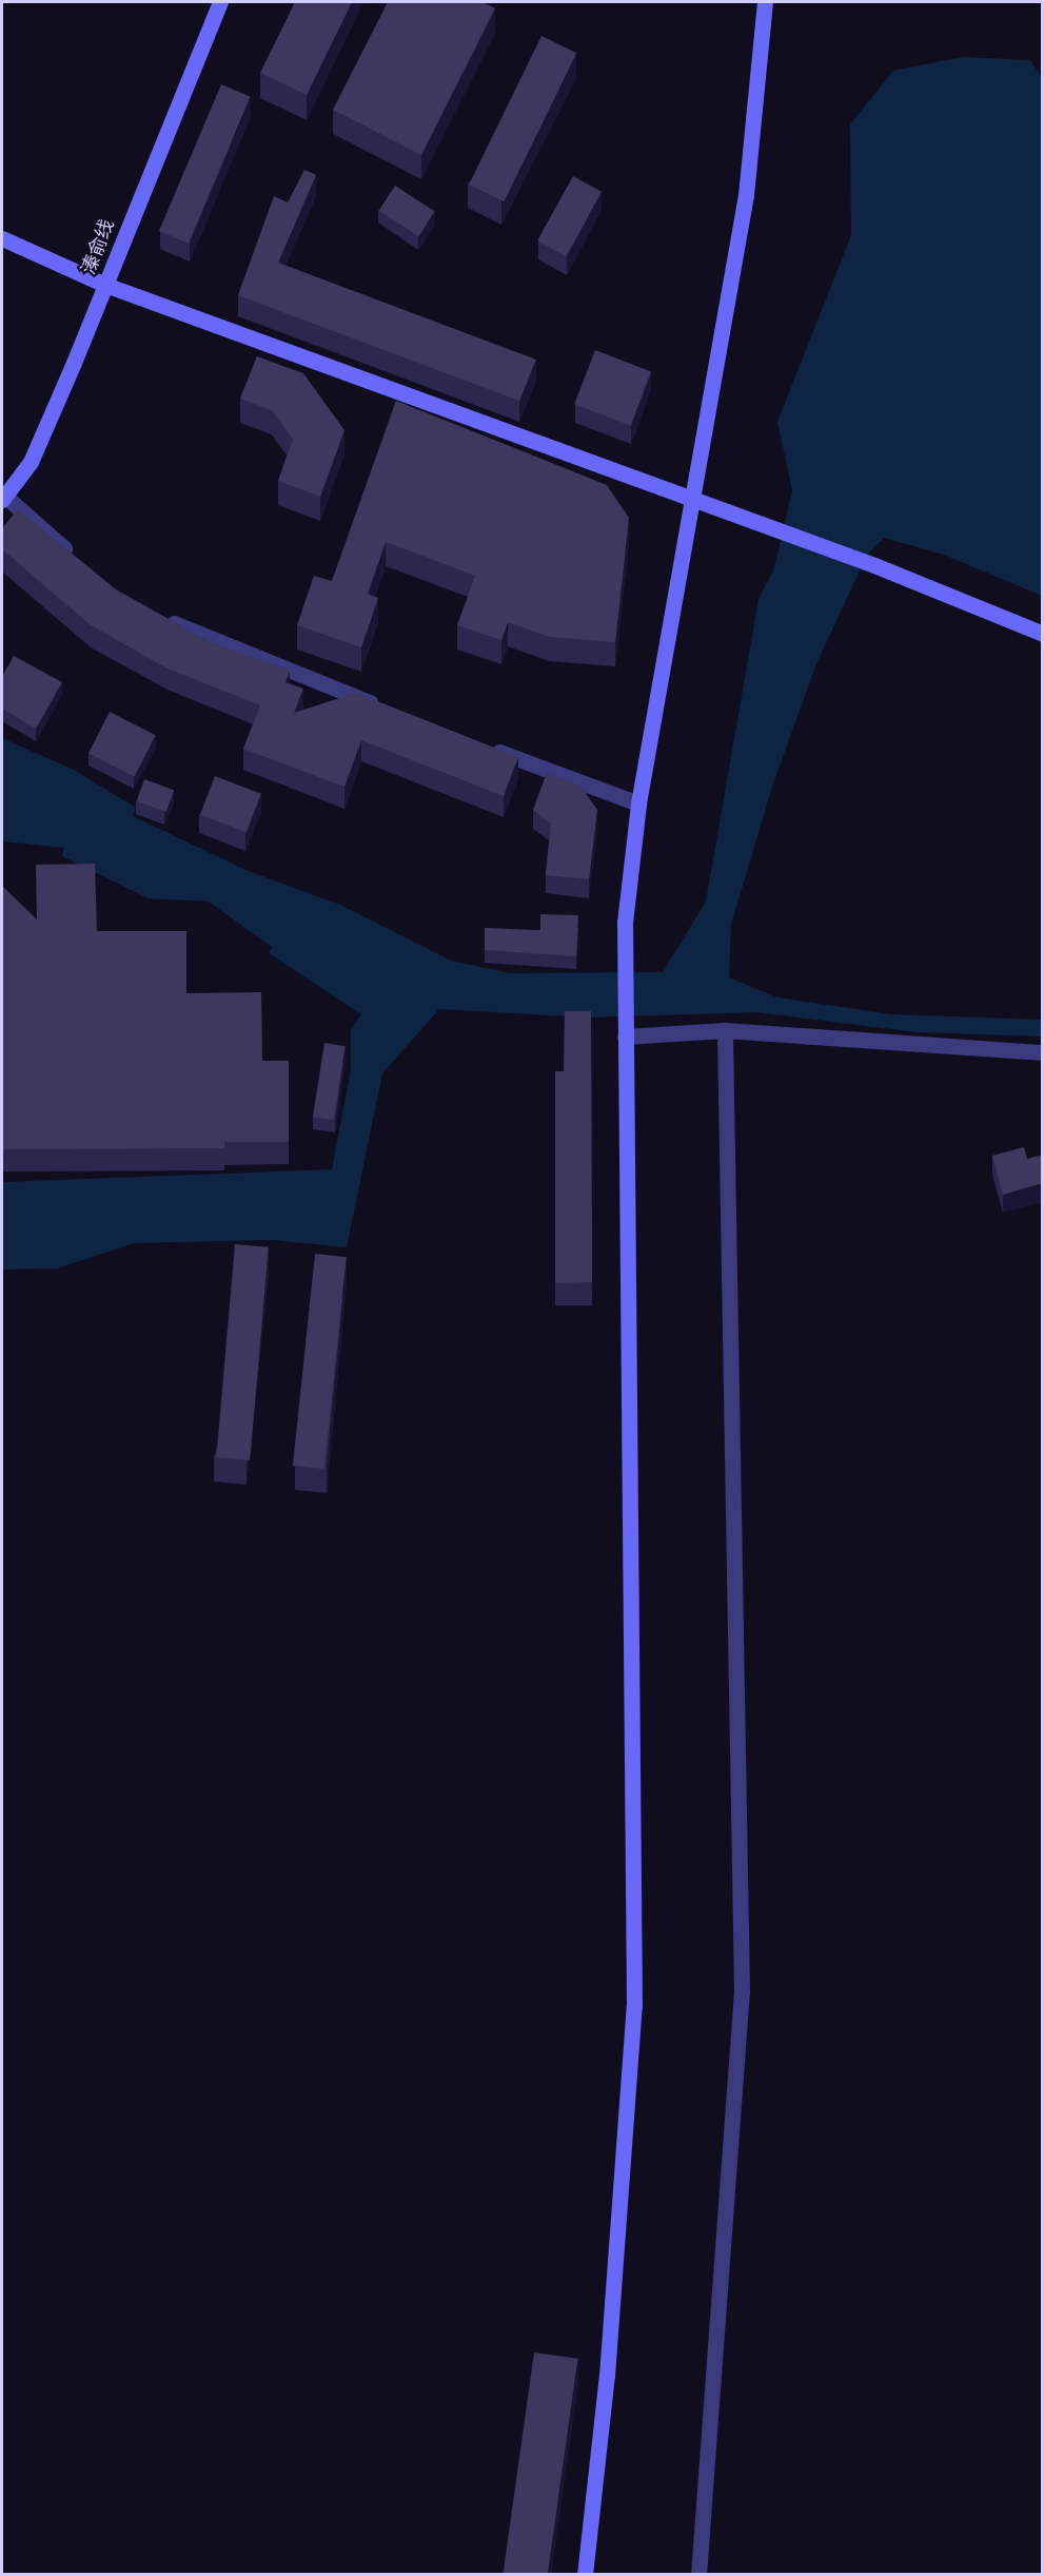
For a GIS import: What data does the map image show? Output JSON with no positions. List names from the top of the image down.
{
  "streets": {
    "street": ["溱俞线"]
  }
}
